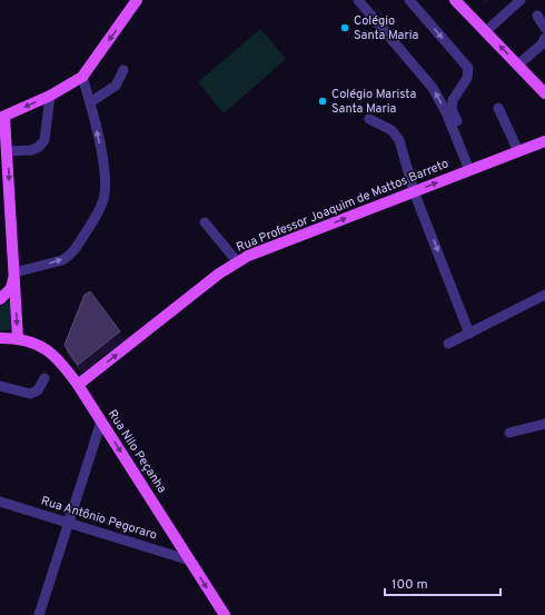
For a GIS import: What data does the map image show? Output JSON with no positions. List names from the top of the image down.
{
  "streets": {
    "main road": ["Rua Professor Joaquim de Mattos Barreto", "Rua Nilo Peçanha"],
    "street": ["Rua Antônio Pegoraro"]
  },
  "crossings": [
    ["Rua Professor Joaquim de Mattos Barreto", "Rua Nilo Peçanha"],
    ["Rua Nilo Peçanha", "Rua Antônio Pegoraro"]
  ],
  "one_way": ["Rua Professor Joaquim de Mattos Barreto", "Rua Nilo Peçanha"],
  "places": ["Colégio Santa Maria", "Colégio Marista Santa Maria"],
  "scale_bar": "100 m"
}
